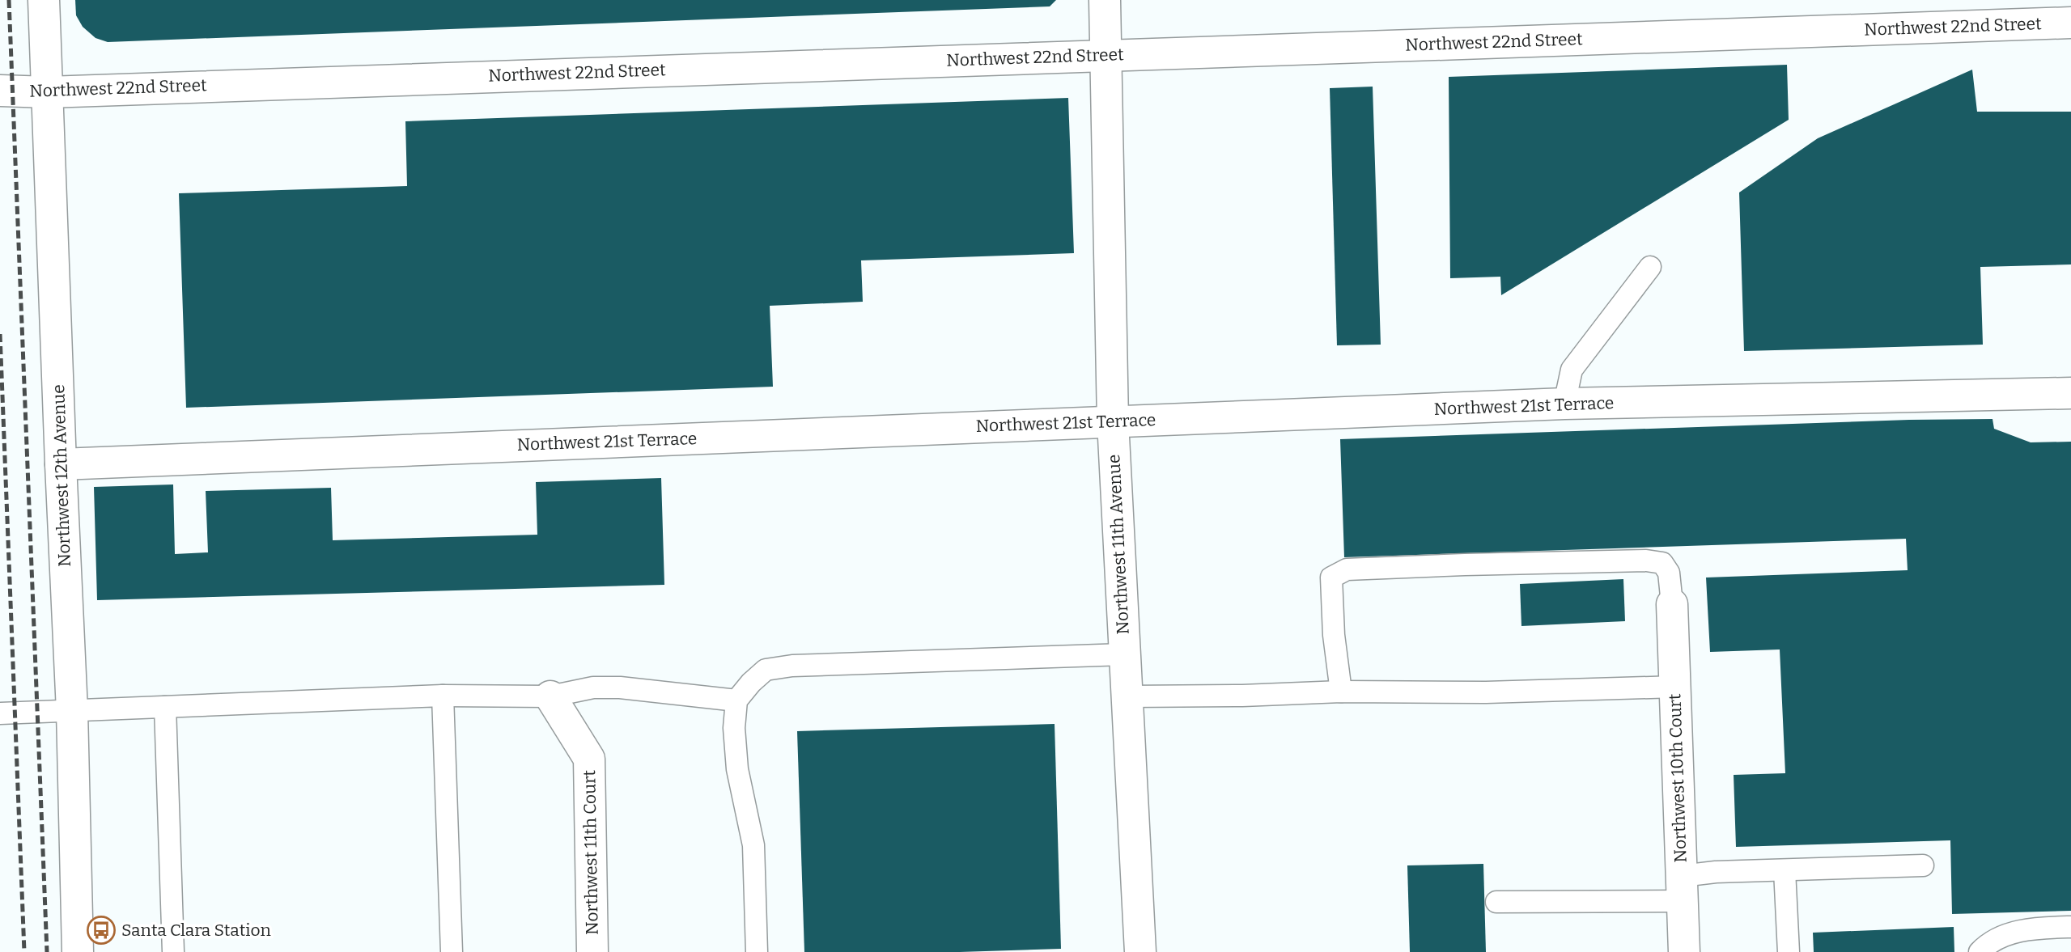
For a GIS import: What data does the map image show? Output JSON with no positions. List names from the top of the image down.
{
  "streets": {
    "street": [
      "Northwest 22nd Street",
      "Northwest 21st Terrace",
      "Northwest 12th Avenue",
      "Northwest 11th Avenue",
      "Northwest 10th Court",
      "Northwest 11th Court"
    ]
  },
  "crossings": [
    ["Northwest 22nd Street", "Northwest 12th Avenue"],
    ["Northwest 22nd Street", "Northwest 11th Avenue"],
    ["Northwest 21st Terrace", "Northwest 12th Avenue"],
    ["Northwest 21st Terrace", "Northwest 11th Avenue"]
  ],
  "places": {
    "bus stop": ["Santa Clara Station"]
  }
}
